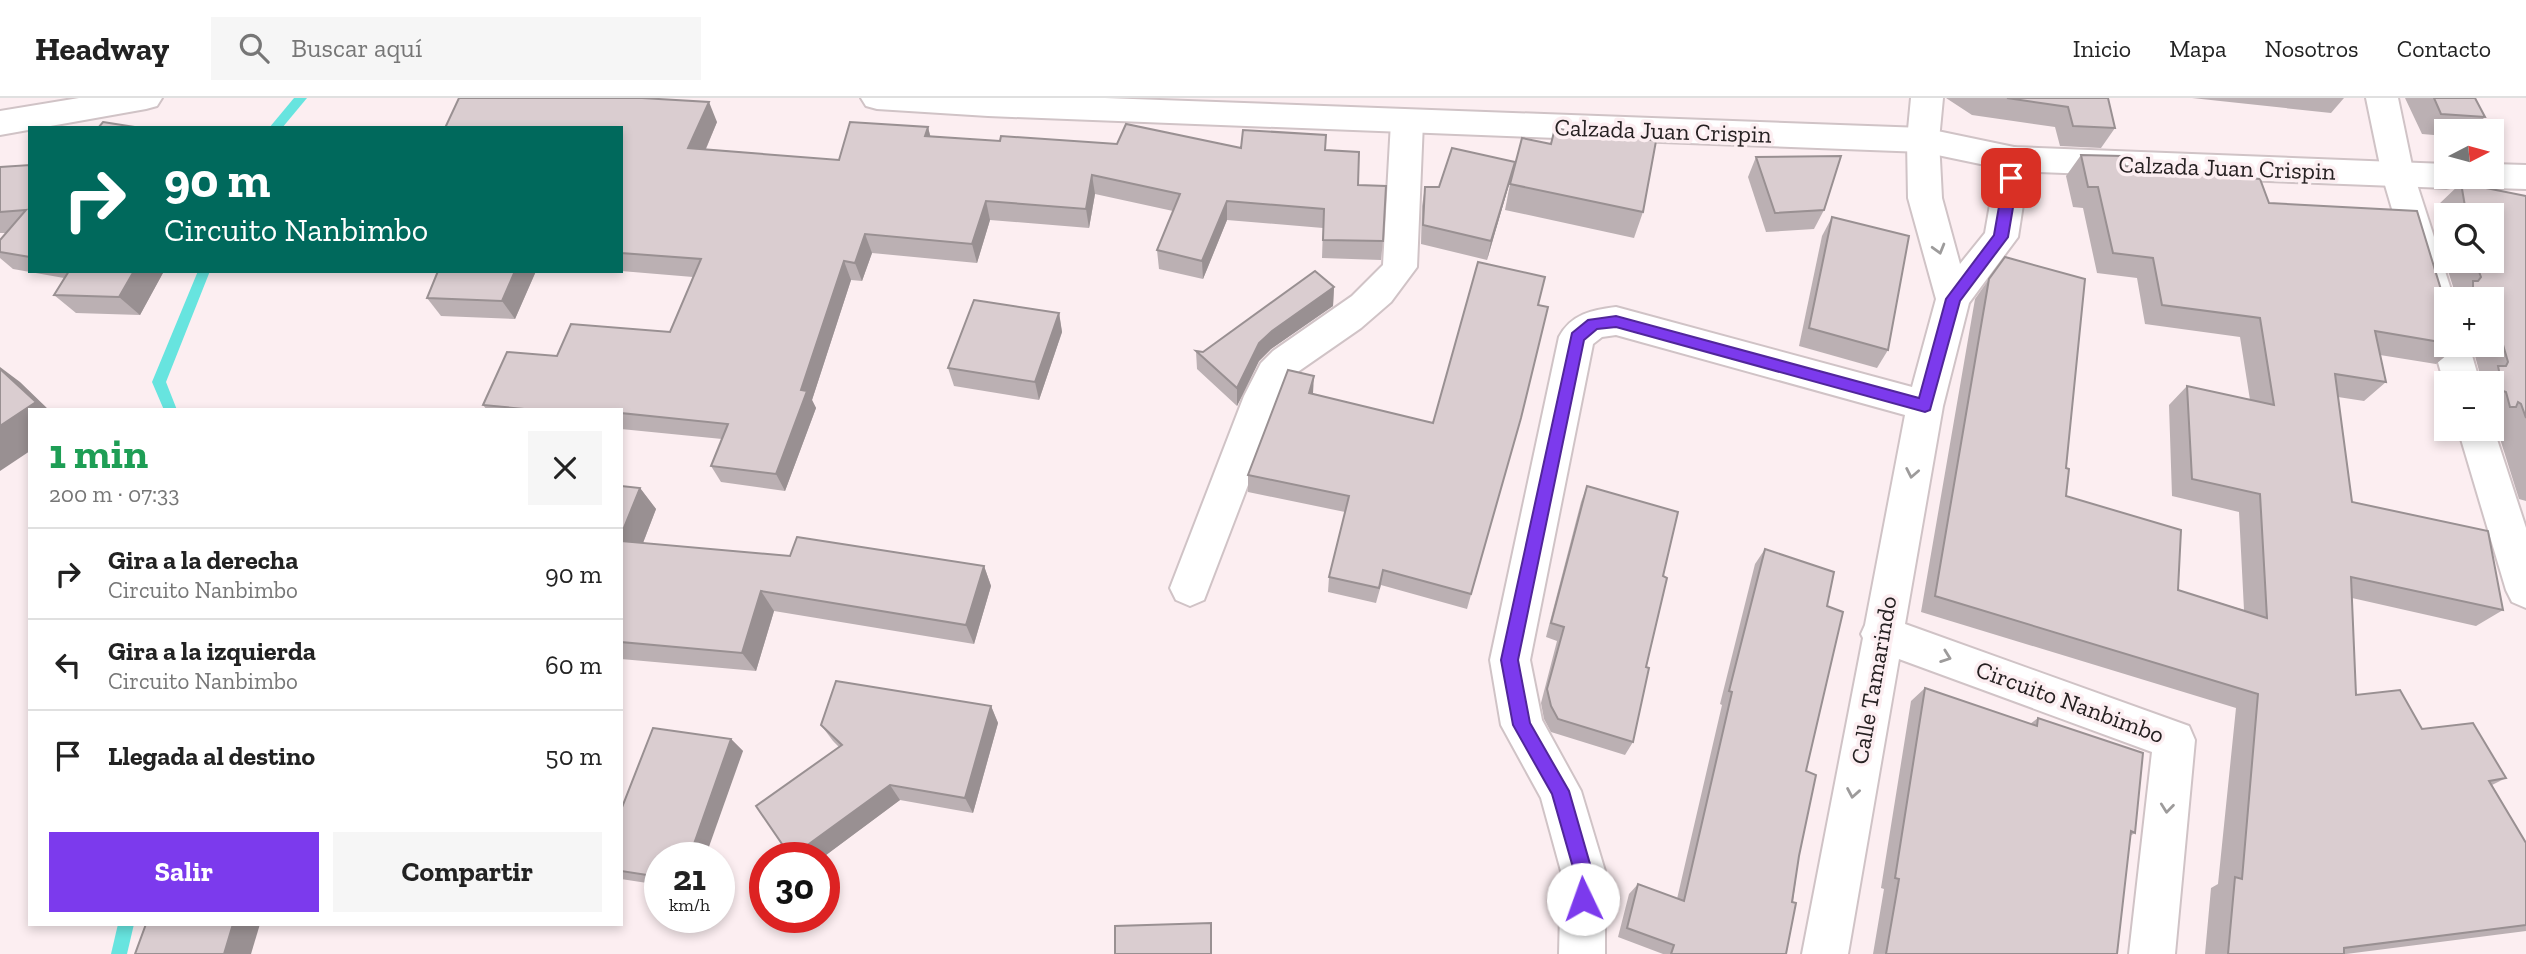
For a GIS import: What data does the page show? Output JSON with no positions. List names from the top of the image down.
{
  "streets": {
    "street": ["Calzada Juan Crispin", "Calle Tamarindo", "Circuito Nanbimbo"]
  },
  "crossings": [
    ["Calle Tamarindo", "Circuito Nanbimbo"]
  ],
  "one_way": ["Calle Tamarindo"],
  "north": "right",
  "page": {
    "header": "Headway",
    "search": "Buscar aquí",
    "nav": [
      "Inicio",
      "Mapa",
      "Nosotros",
      "Contacto"
    ],
    "map_buttons": ["+", "−"],
    "turn": ["90 m", "Circuito Nanbimbo"],
    "heading": ["1 min", "200 m · 07:33"],
    "list": [
      {
        "name": "Gira a la derecha",
        "note": "Circuito Nanbimbo",
        "value": "90 m"
      },
      {
        "name": "Gira a la izquierda",
        "note": "Circuito Nanbimbo",
        "value": "60 m"
      },
      {
        "name": "Llegada al destino",
        "value": "50 m"
      }
    ],
    "buttons": ["Salir", "Compartir"],
    "speed": "21 km/h",
    "limit": "30"
  }
}
